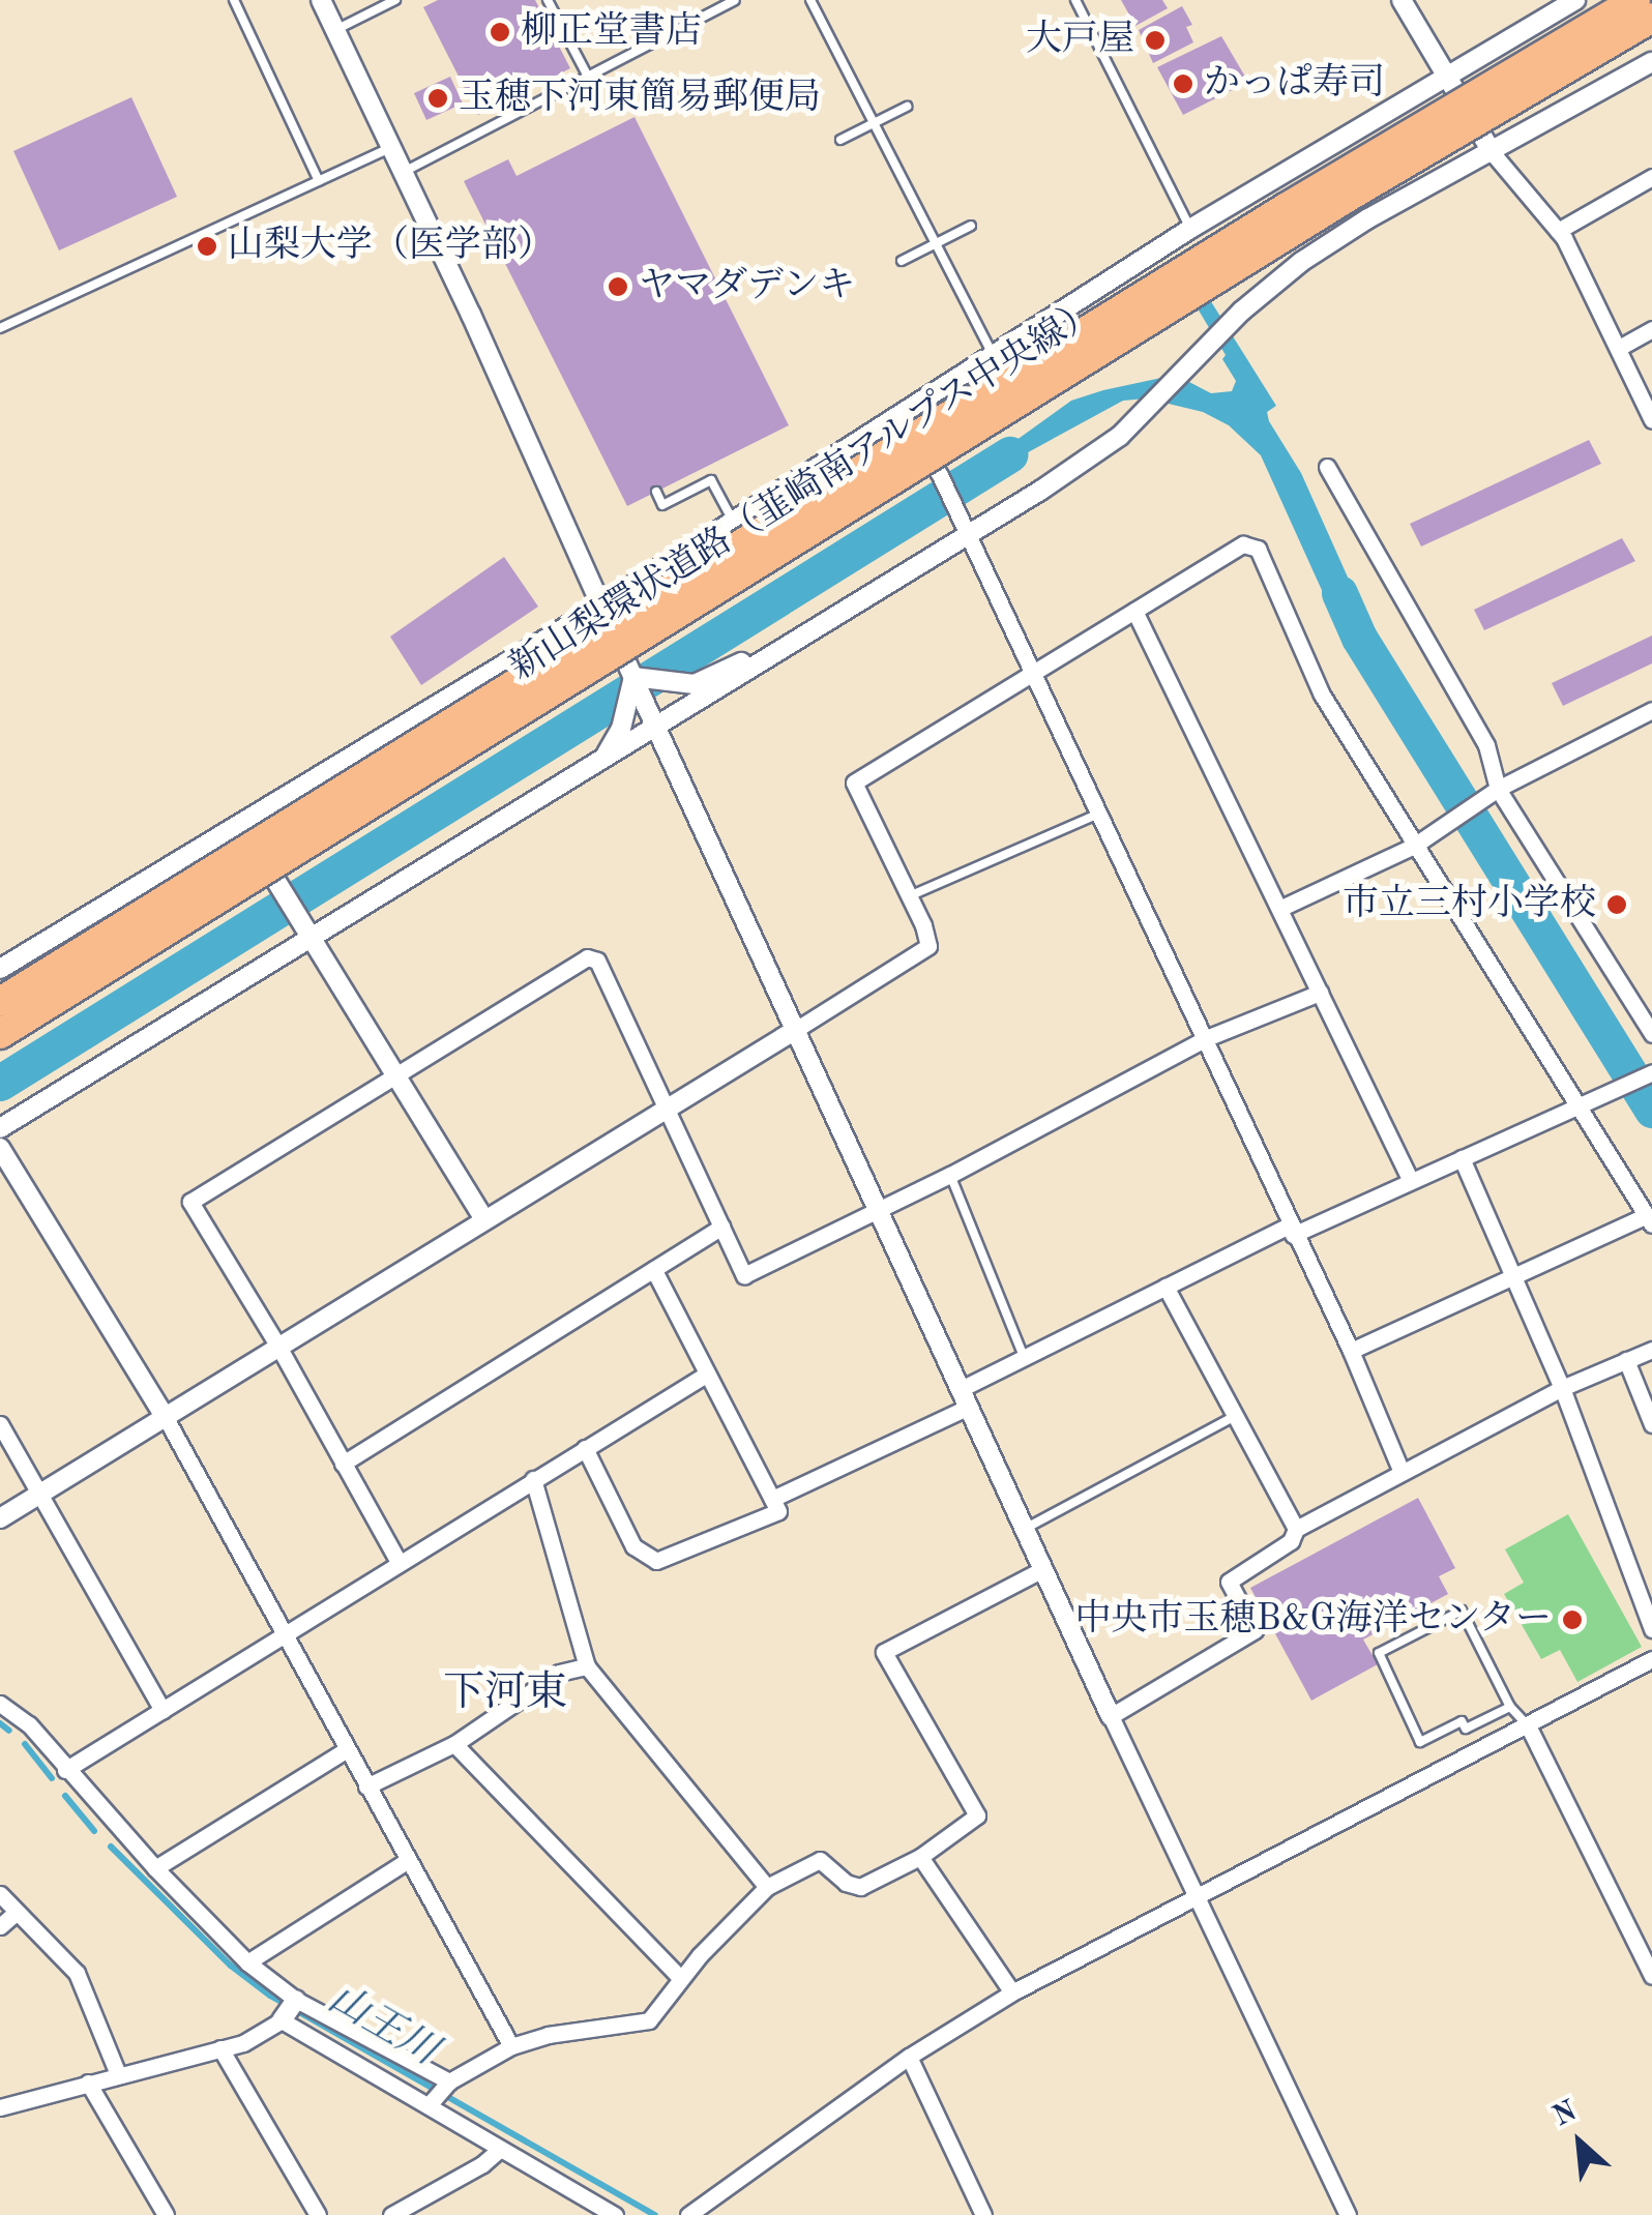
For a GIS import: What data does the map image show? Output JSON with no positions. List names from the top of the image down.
{
  "streets": {
    "highway": ["新山梨環状道路（韮崎南アルプス中央線）"]
  },
  "districts": ["下河東"],
  "water": ["山王川"],
  "places": [
    "柳正堂書店",
    "大戸屋",
    "かっぱ寿司",
    "玉穂下河東簡易郵便局",
    "山梨大学（医学部）",
    "ヤマダデンキ",
    "市立三村小学校",
    "中央市玉穂B&G海洋センター"
  ],
  "north": "top left"
}
